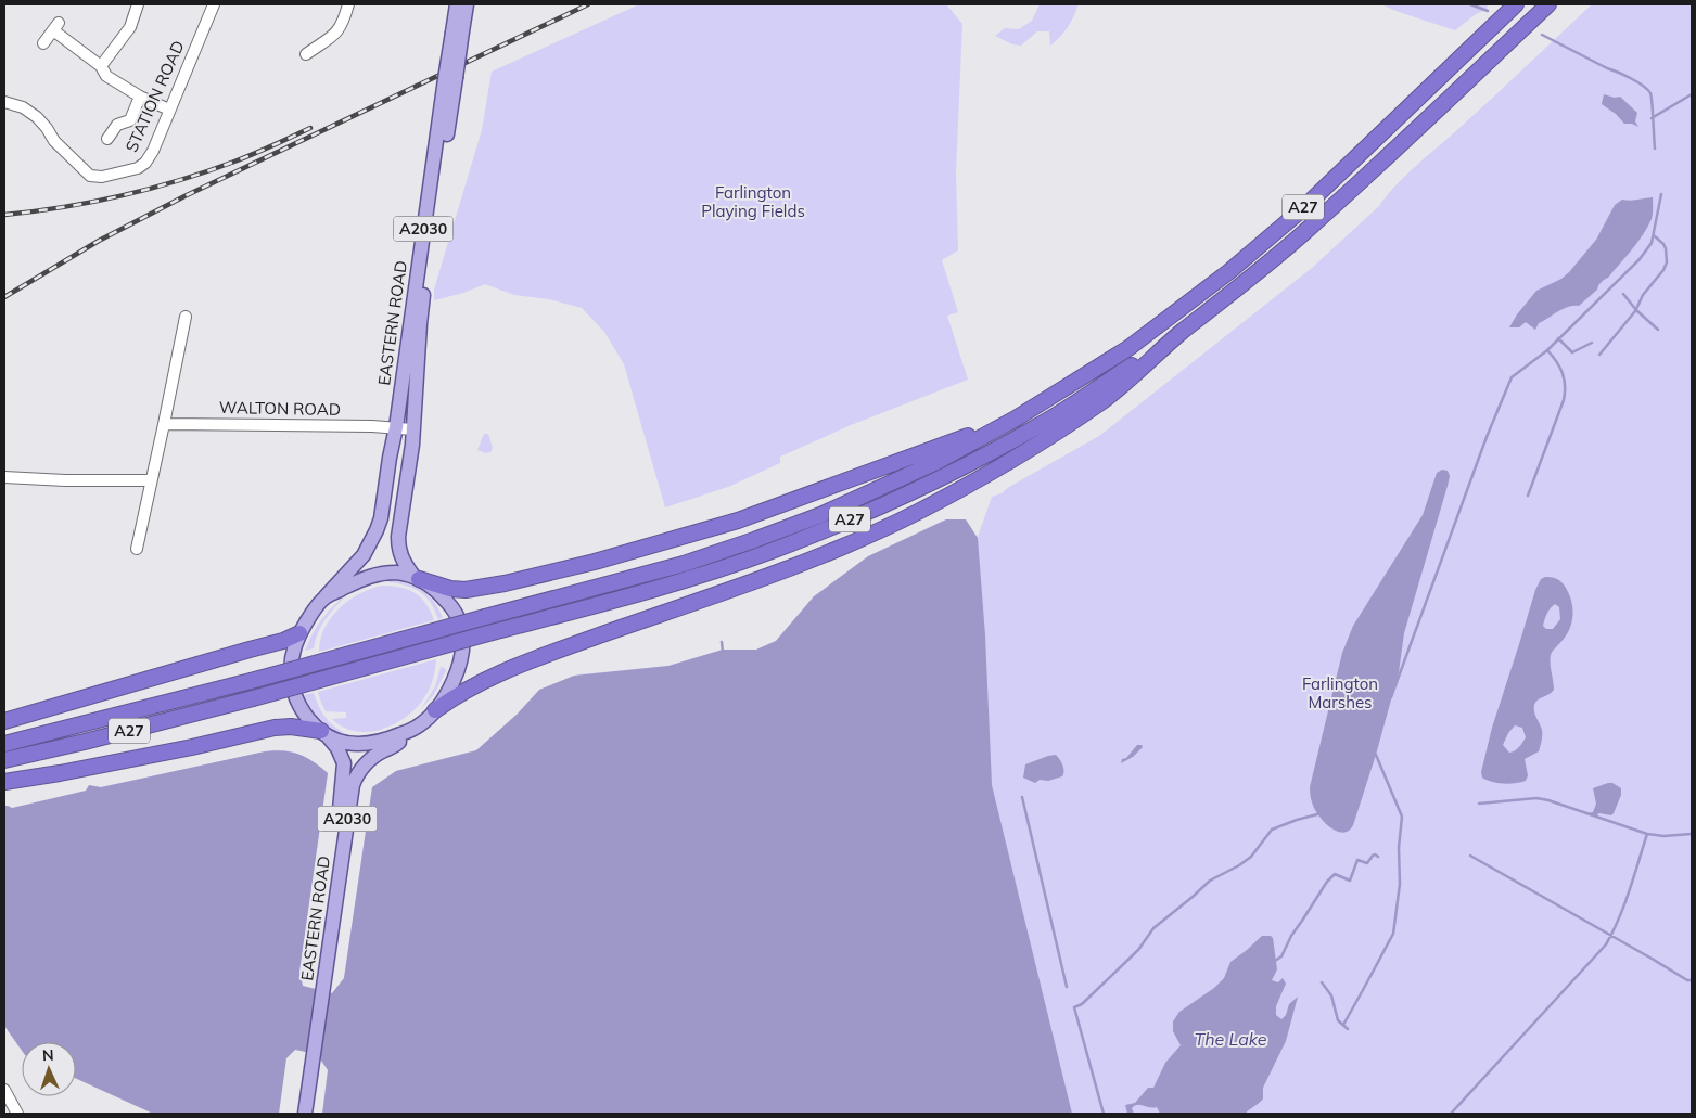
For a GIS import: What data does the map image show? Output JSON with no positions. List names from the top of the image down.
{
  "streets": {
    "highway": ["A27"],
    "main road": ["A2030", "EASTERN ROAD"],
    "street": ["STATION ROAD", "WALTON ROAD"]
  },
  "crossings": [
    ["EASTERN ROAD", "WALTON ROAD"]
  ],
  "water": ["The Lake"],
  "parks": ["Farlington Playing Fields", "Farlington Marshes"],
  "north": "top"
}
